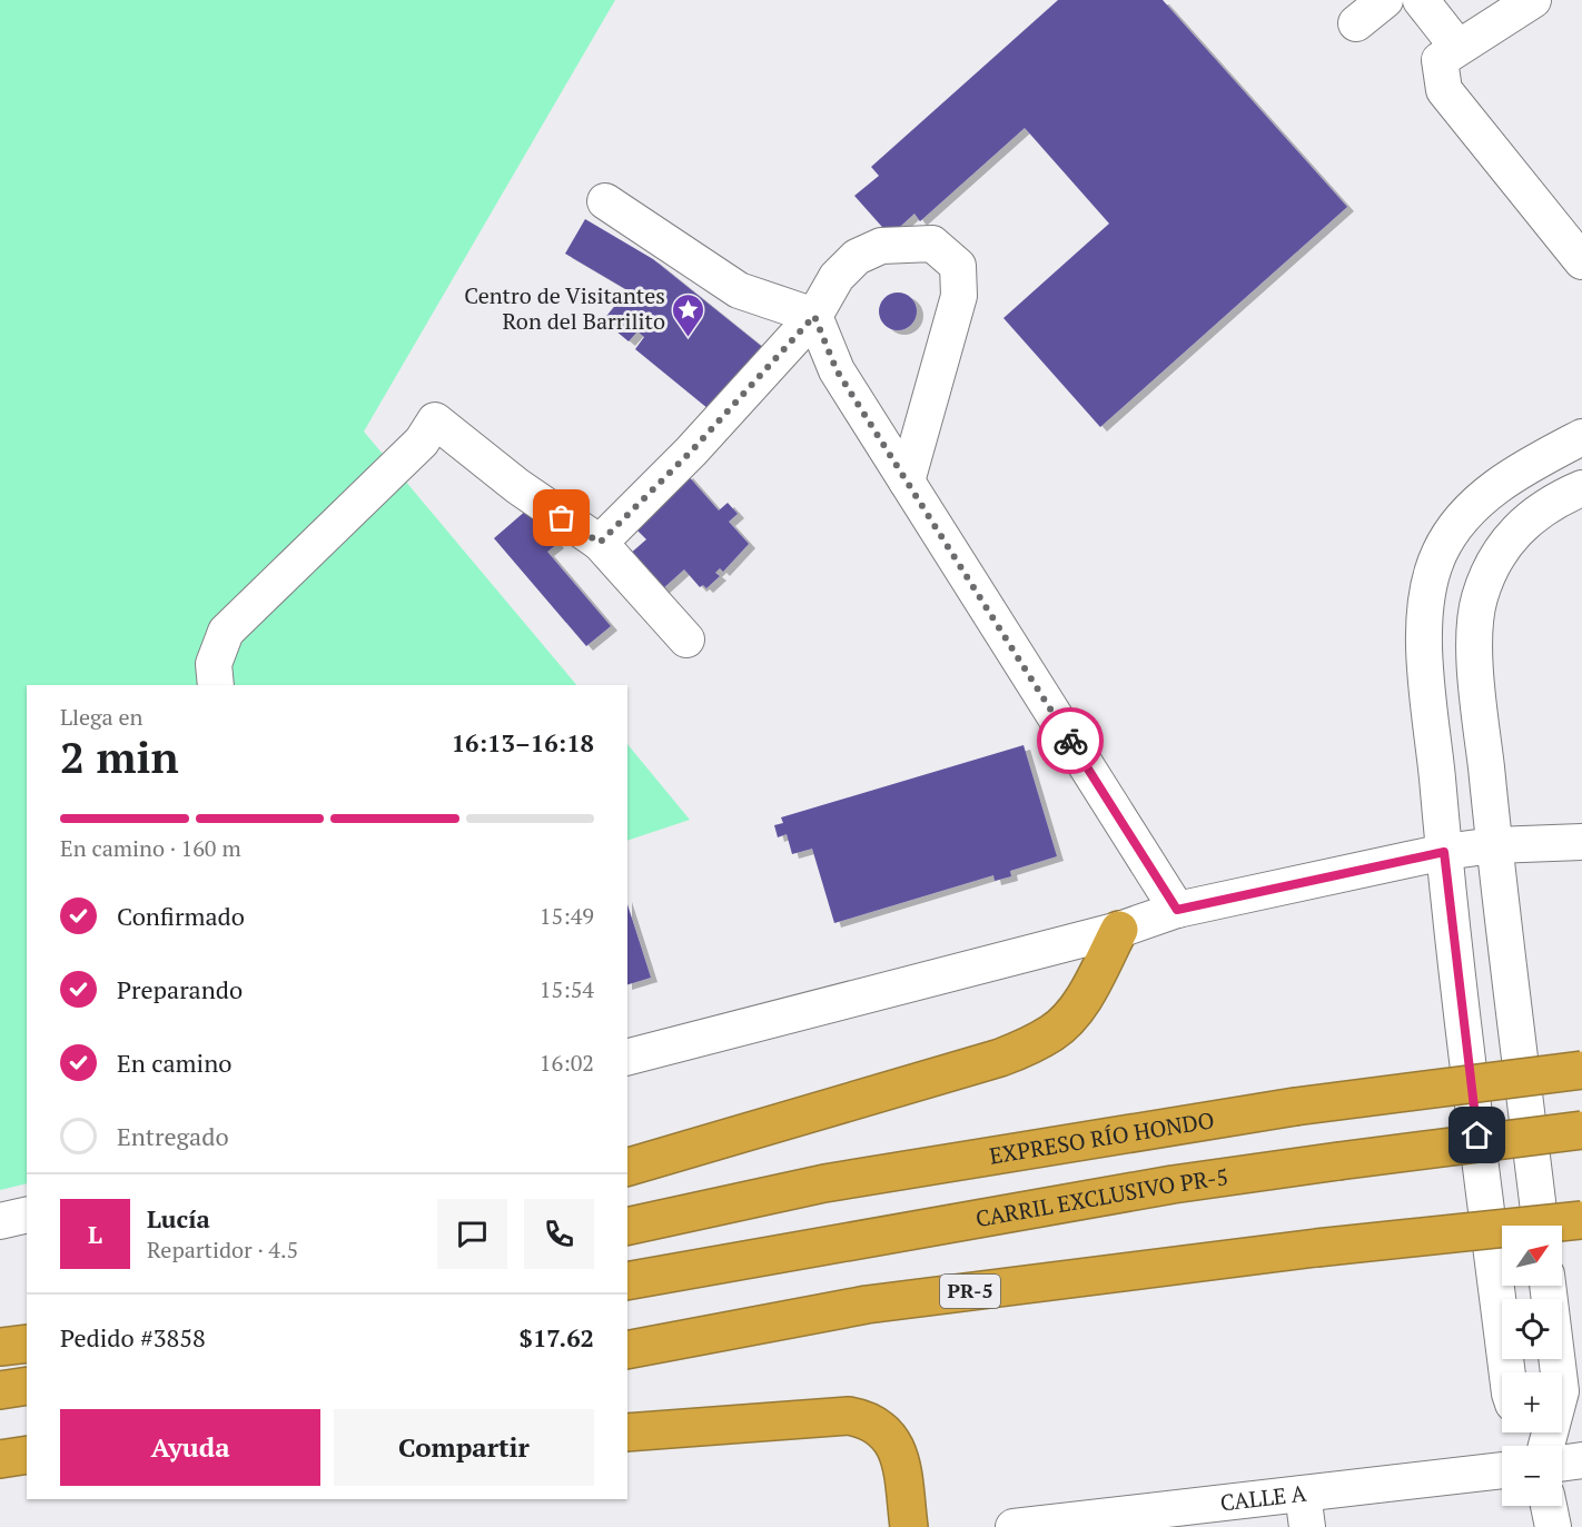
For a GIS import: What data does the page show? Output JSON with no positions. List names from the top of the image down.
{
  "streets": {
    "highway": ["EXPRESO RÍO HONDO", "CARRIL EXCLUSIVO PR-5", "PR-5"],
    "street": ["CALLE A"]
  },
  "places": {
    "place": ["Centro de Visitantes Ron del Barrilito"]
  },
  "north": "top right",
  "page": {
    "heading": ["2 min", "Llega en", "16:13–16:18"],
    "panel": [
      "Lucía",
      "Repartidor · 4.5",
      "Pedido #3858",
      "$17.62"
    ],
    "bar": "En camino · 160 m",
    "list": [
      ["Confirmado", "15:49"],
      ["Preparando", "15:54"],
      ["En camino", "16:02"],
      "Entregado"
    ],
    "round": "L",
    "map_buttons": ["+", "−"],
    "buttons": ["Ayuda", "Compartir"]
  }
}
